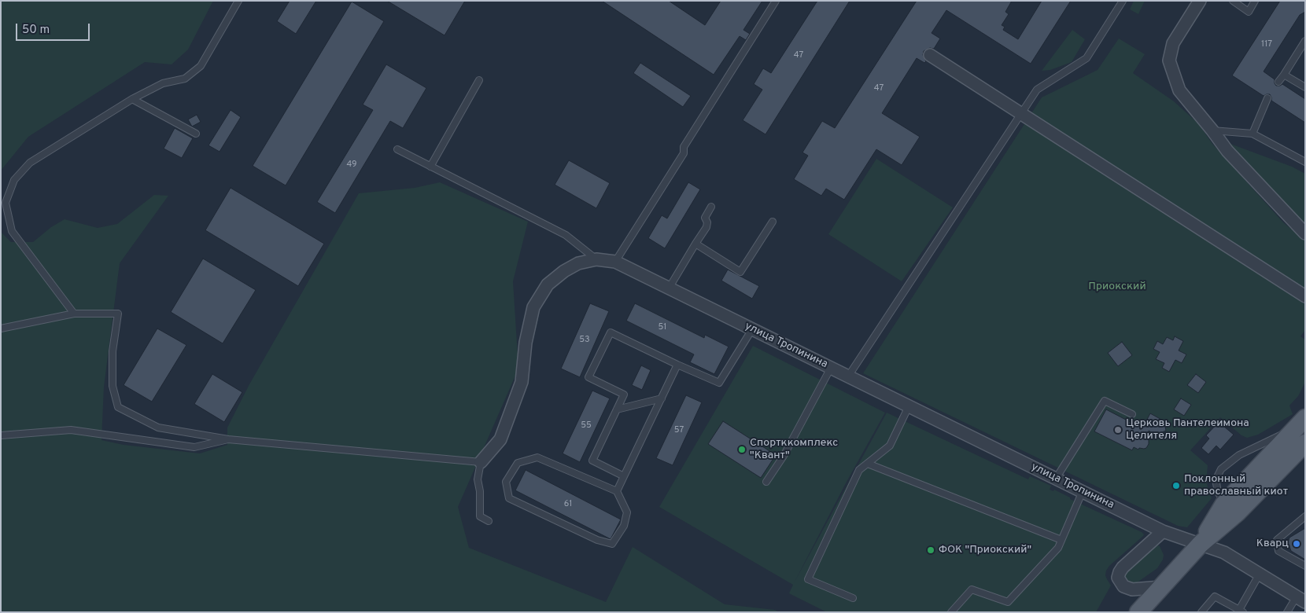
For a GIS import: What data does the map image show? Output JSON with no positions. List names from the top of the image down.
{
  "streets": {
    "street": ["улица Тропинина"]
  },
  "parks": ["Приокский"],
  "places": [
    "Церковь Пантелеимона Целителя",
    "Спортккомплекс \"Квант\"",
    "Поклонный православный киот",
    "Кварц",
    "ФОК \"Приокский\""
  ],
  "house_numbers": [
    "117",
    "47",
    "47",
    "49",
    "51",
    "53",
    "55",
    "57",
    "61"
  ],
  "scale_bar": "50 m"
}
